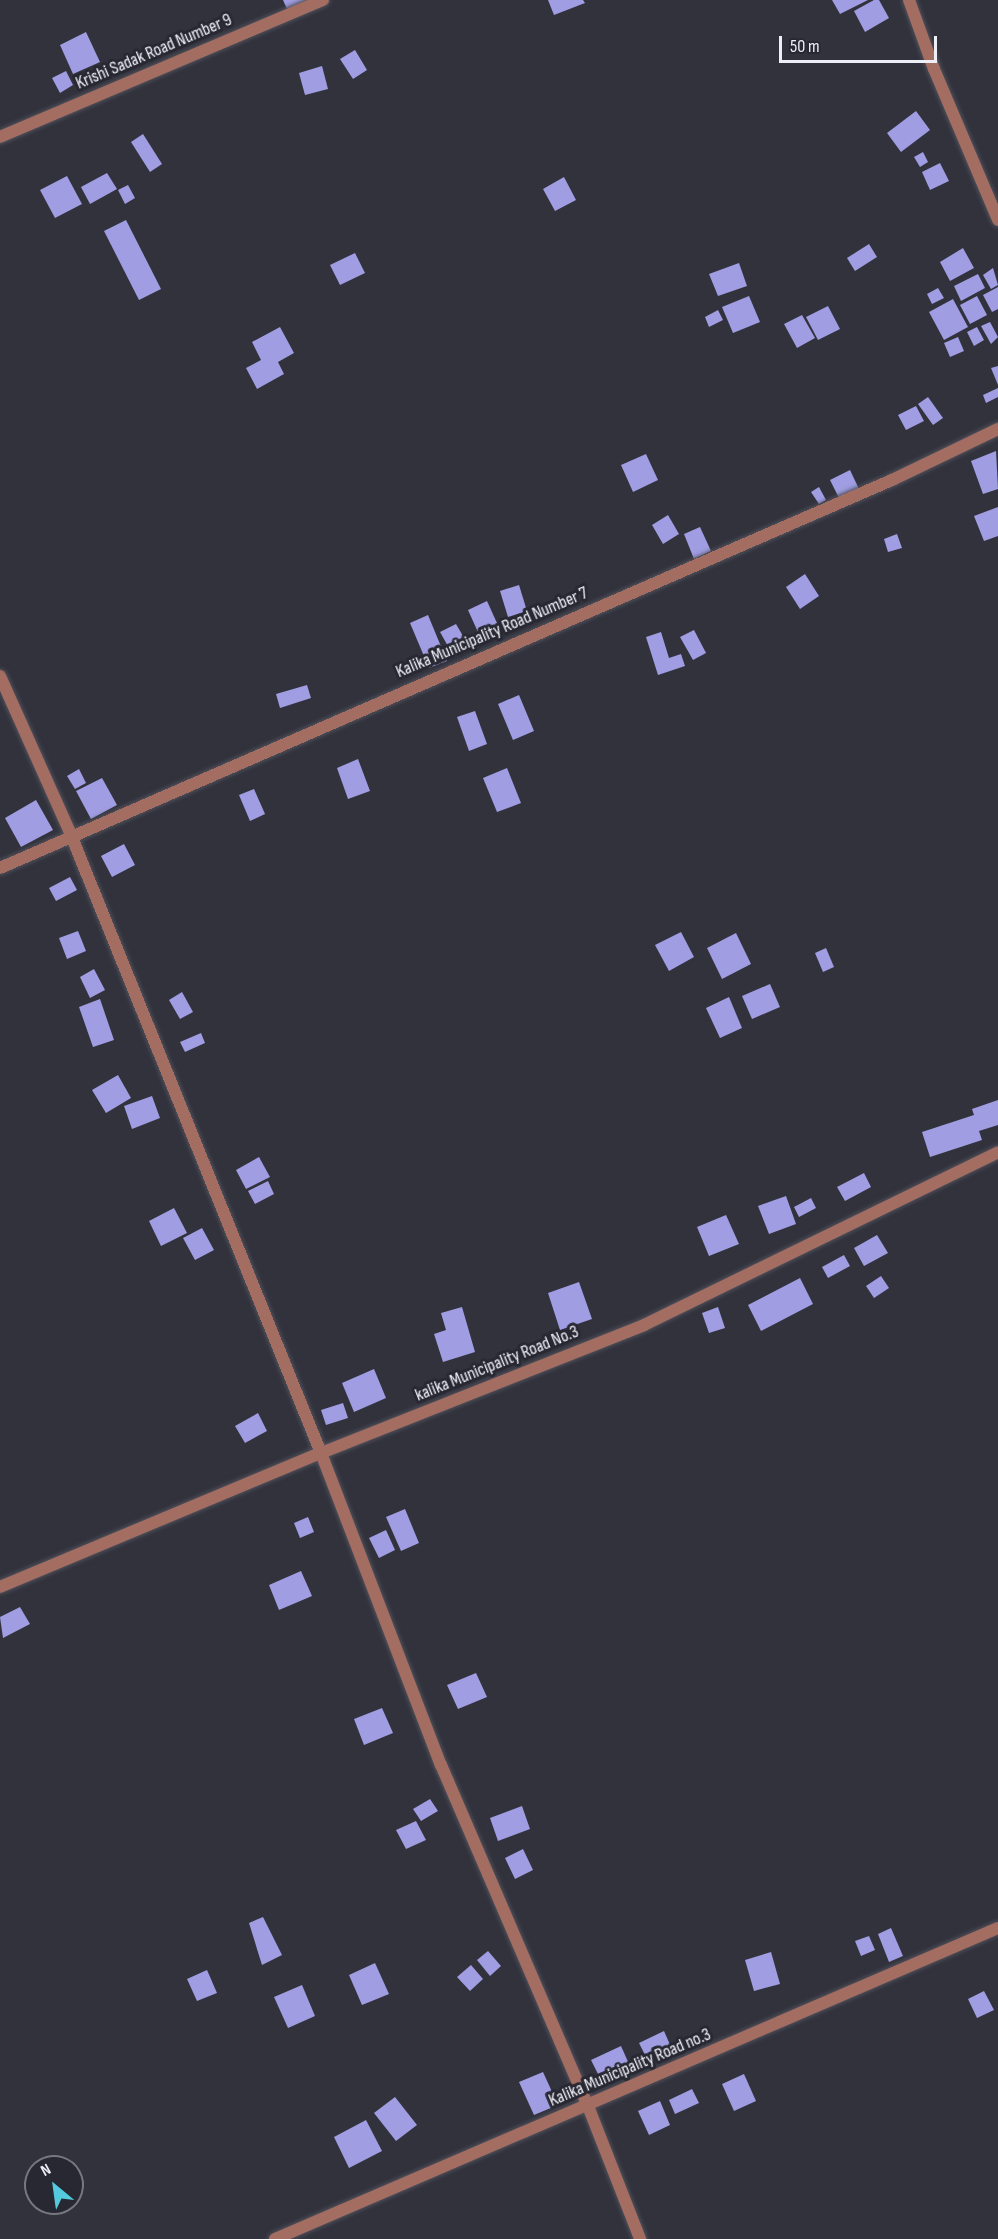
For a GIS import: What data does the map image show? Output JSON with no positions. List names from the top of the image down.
{
  "streets": {
    "street": [
      "Krishi Sadak Road Number 9",
      "Kalika Municipality Road Number 7",
      "kalika Municipality Road No.3",
      "Kalika Municipality Road no.3"
    ]
  },
  "scale_bar": "50 m",
  "north": "top left"
}
